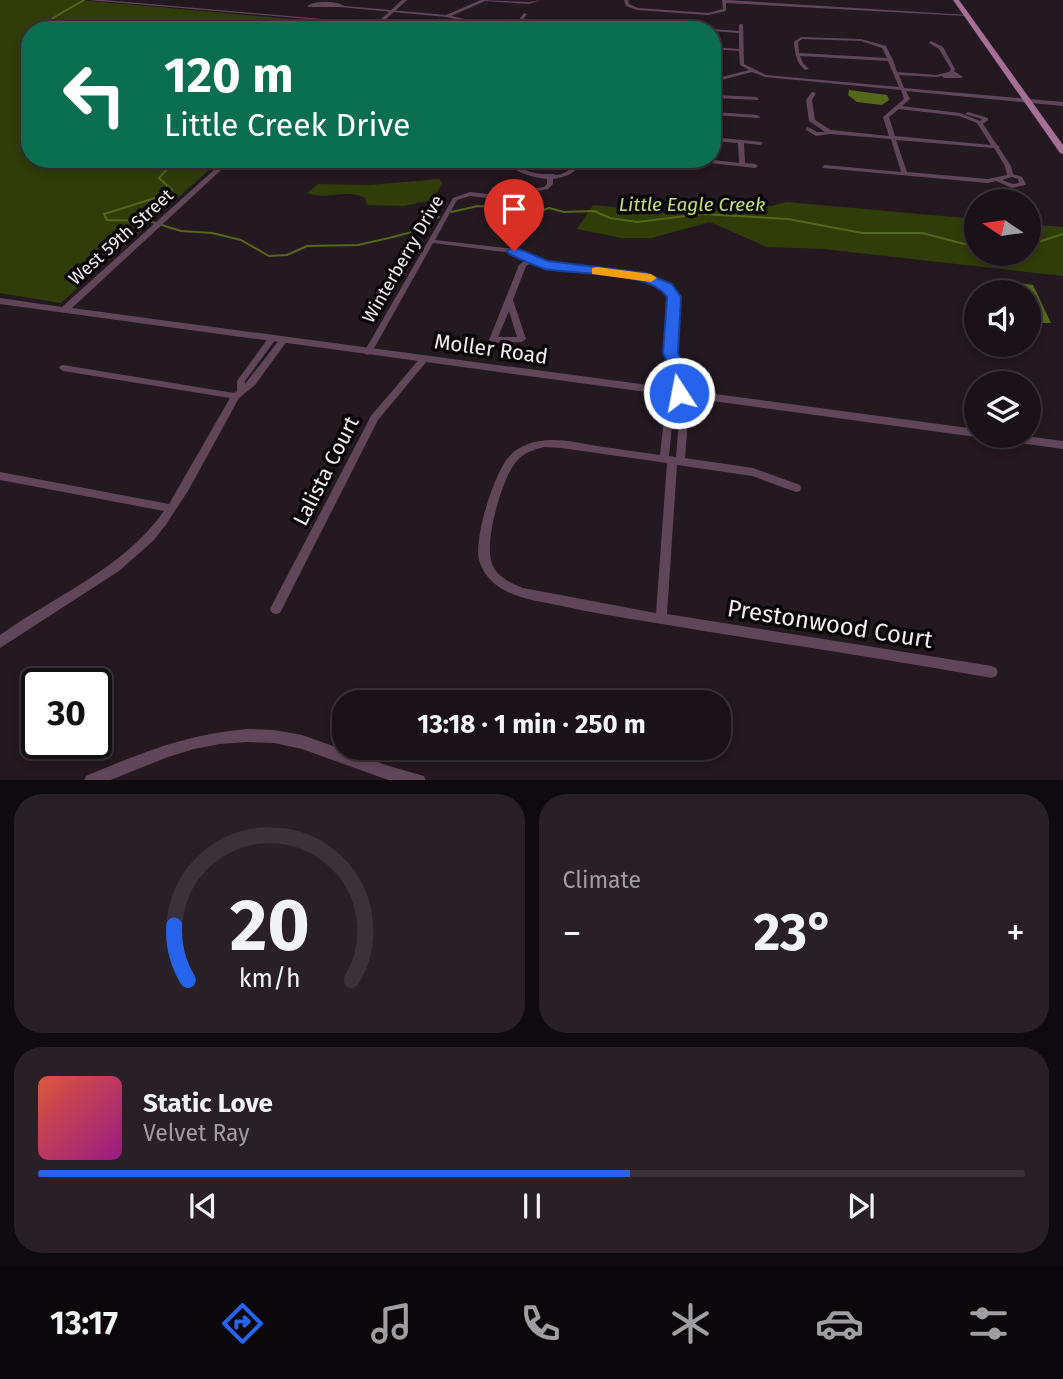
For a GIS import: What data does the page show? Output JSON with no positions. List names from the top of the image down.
{
  "streets": {
    "street": [
      "West 59th Street",
      "Winterberry Drive",
      "Moller Road",
      "Lalista Court",
      "Prestonwood Court"
    ]
  },
  "crossings": [
    ["West 59th Street", "Moller Road"],
    ["Winterberry Drive", "Moller Road"],
    ["Moller Road", "Lalista Court"]
  ],
  "water": ["Little Eagle Creek"],
  "north": "left",
  "page": {
    "turn": ["120 m", "Little Creek Drive"],
    "limit": "30",
    "trip": "13:18 · 1 min · 250 m",
    "tile": "Climate",
    "heat": ["−", "23°", "+"],
    "song": ["Static Love", "Velvet Ray"],
    "tabs": "13:17",
    "gauge": ["20", "km/h"]
  }
}
